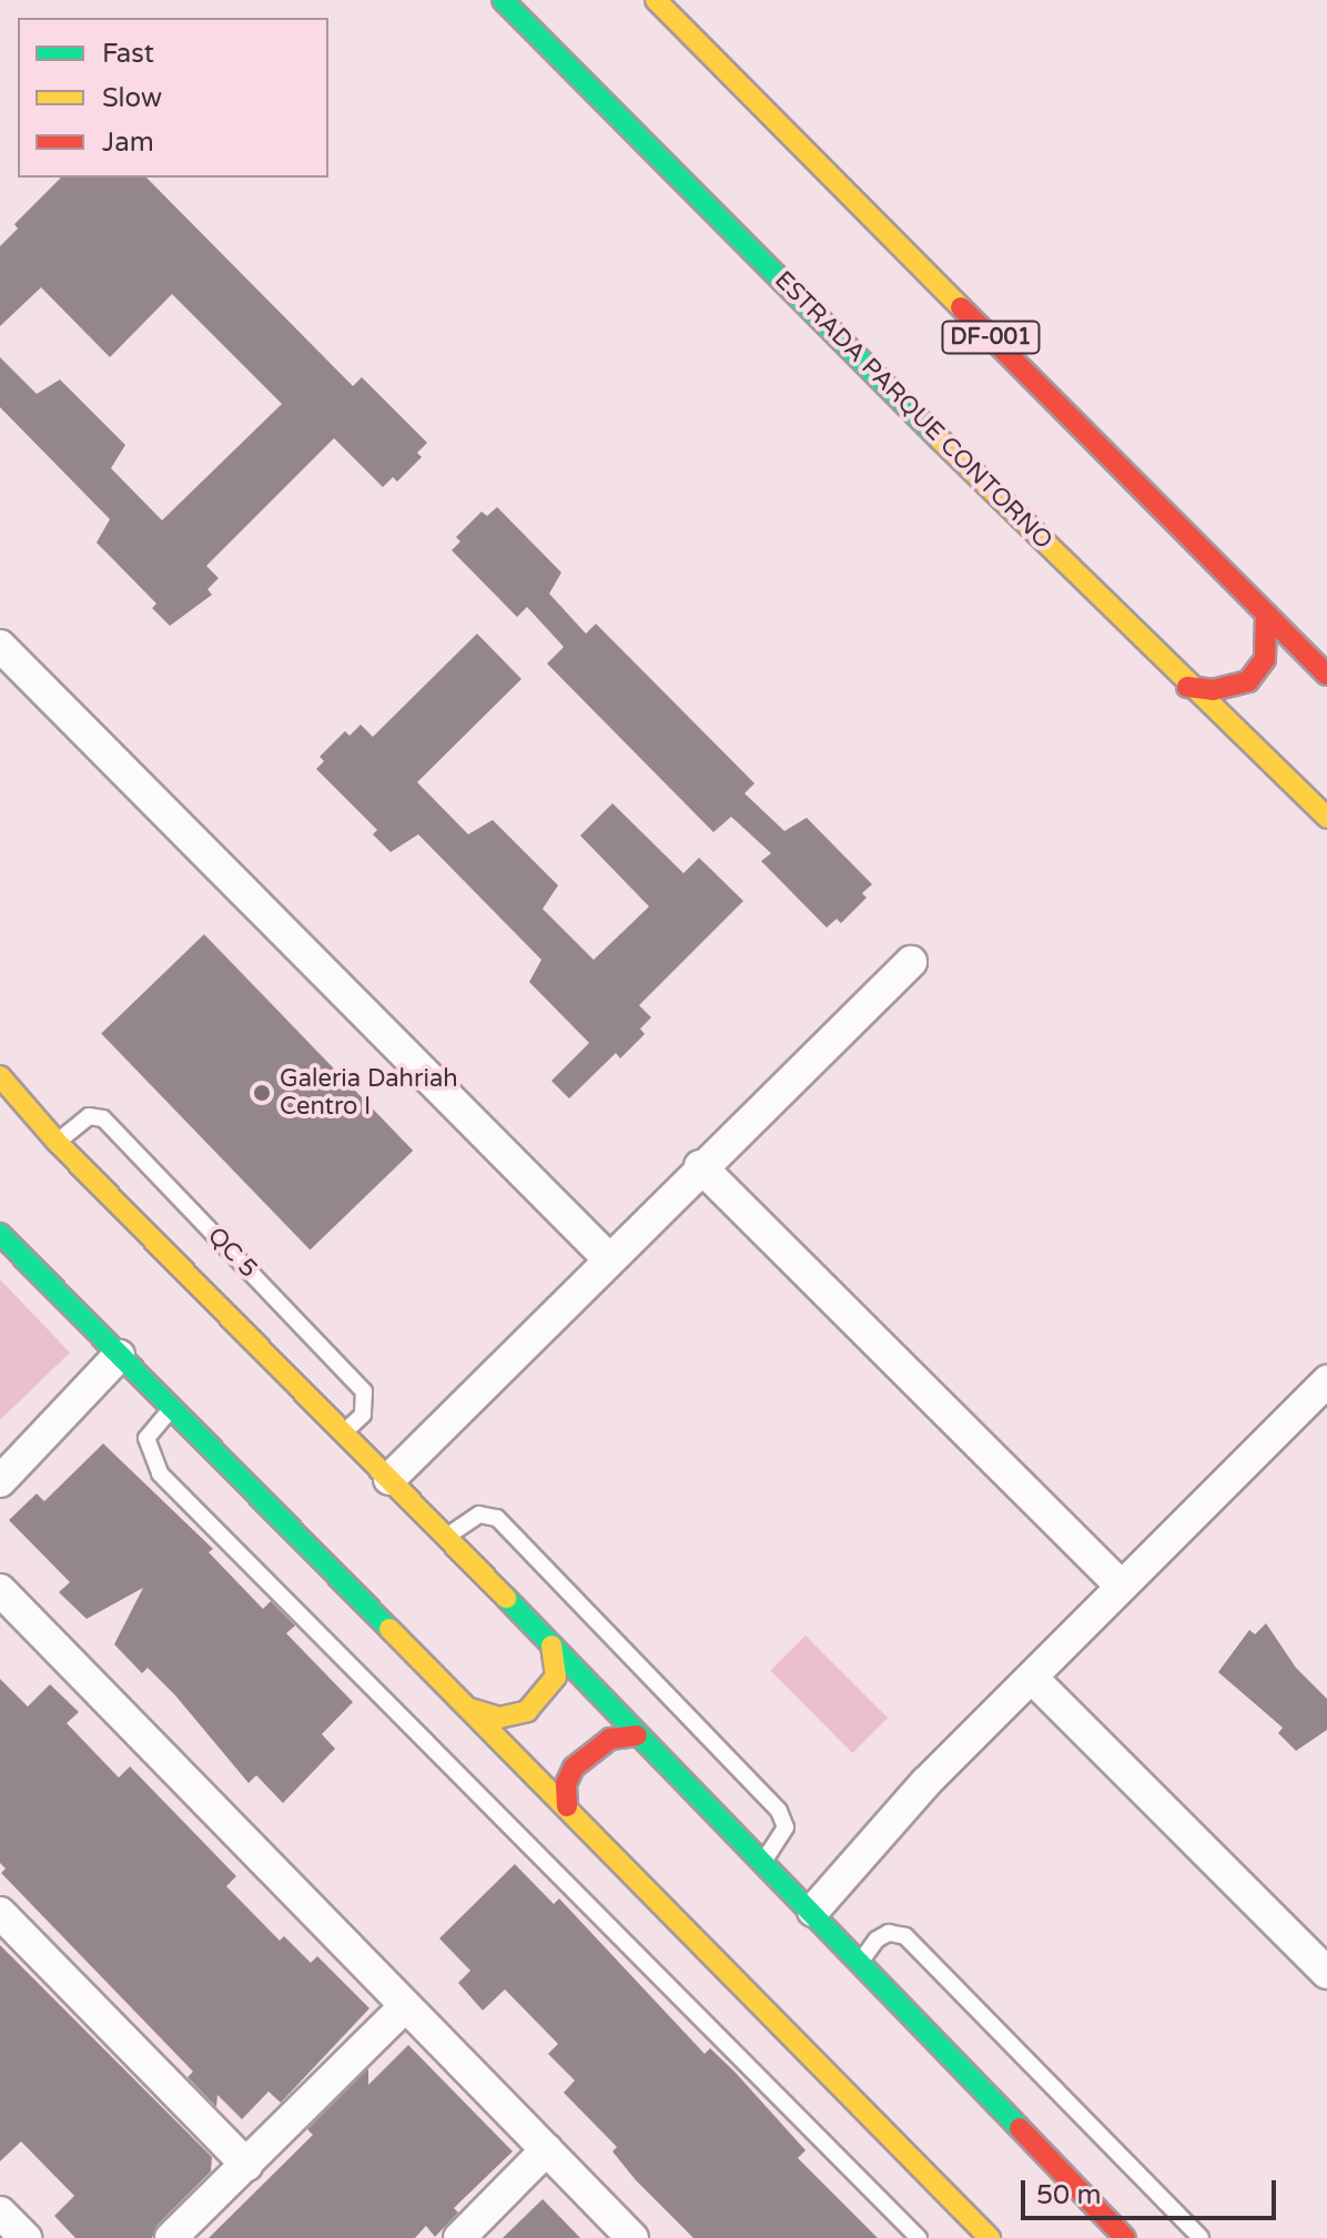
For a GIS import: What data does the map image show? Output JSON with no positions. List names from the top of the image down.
{
  "streets": {
    "main road": ["DF-001", "ESTRADA PARQUE CONTORNO"],
    "lane": ["QC 5"]
  },
  "places": ["Galeria Dahriah Centro I"],
  "legend": ["Fast", "Slow", "Jam"],
  "scale_bar": "50 m"
}
